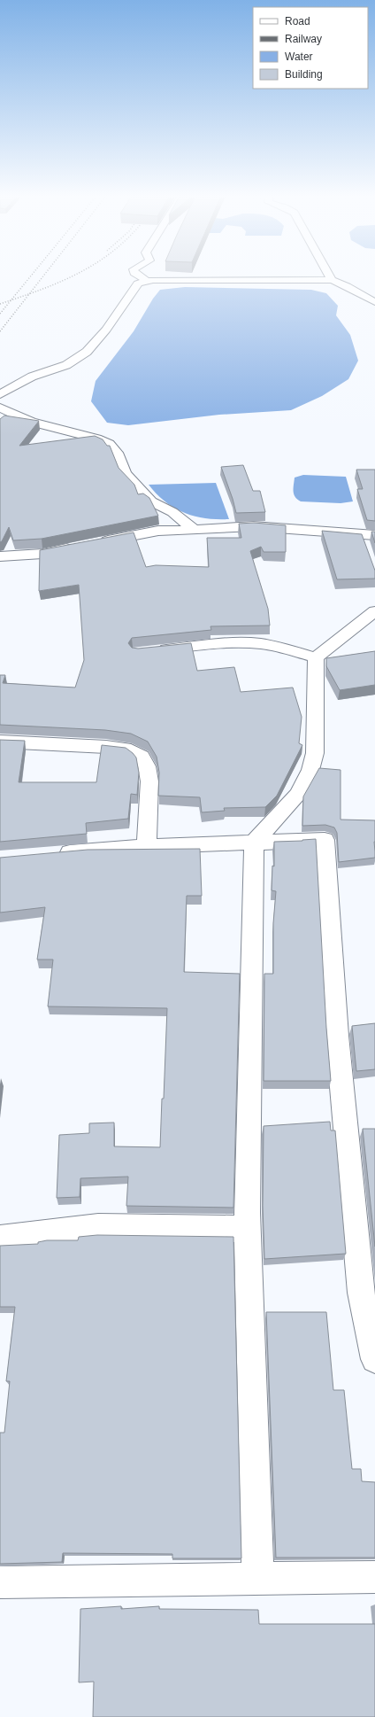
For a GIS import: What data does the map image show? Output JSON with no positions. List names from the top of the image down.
{
  "legend": [
    "Road",
    "Railway",
    "Water",
    "Building"
  ]
}
